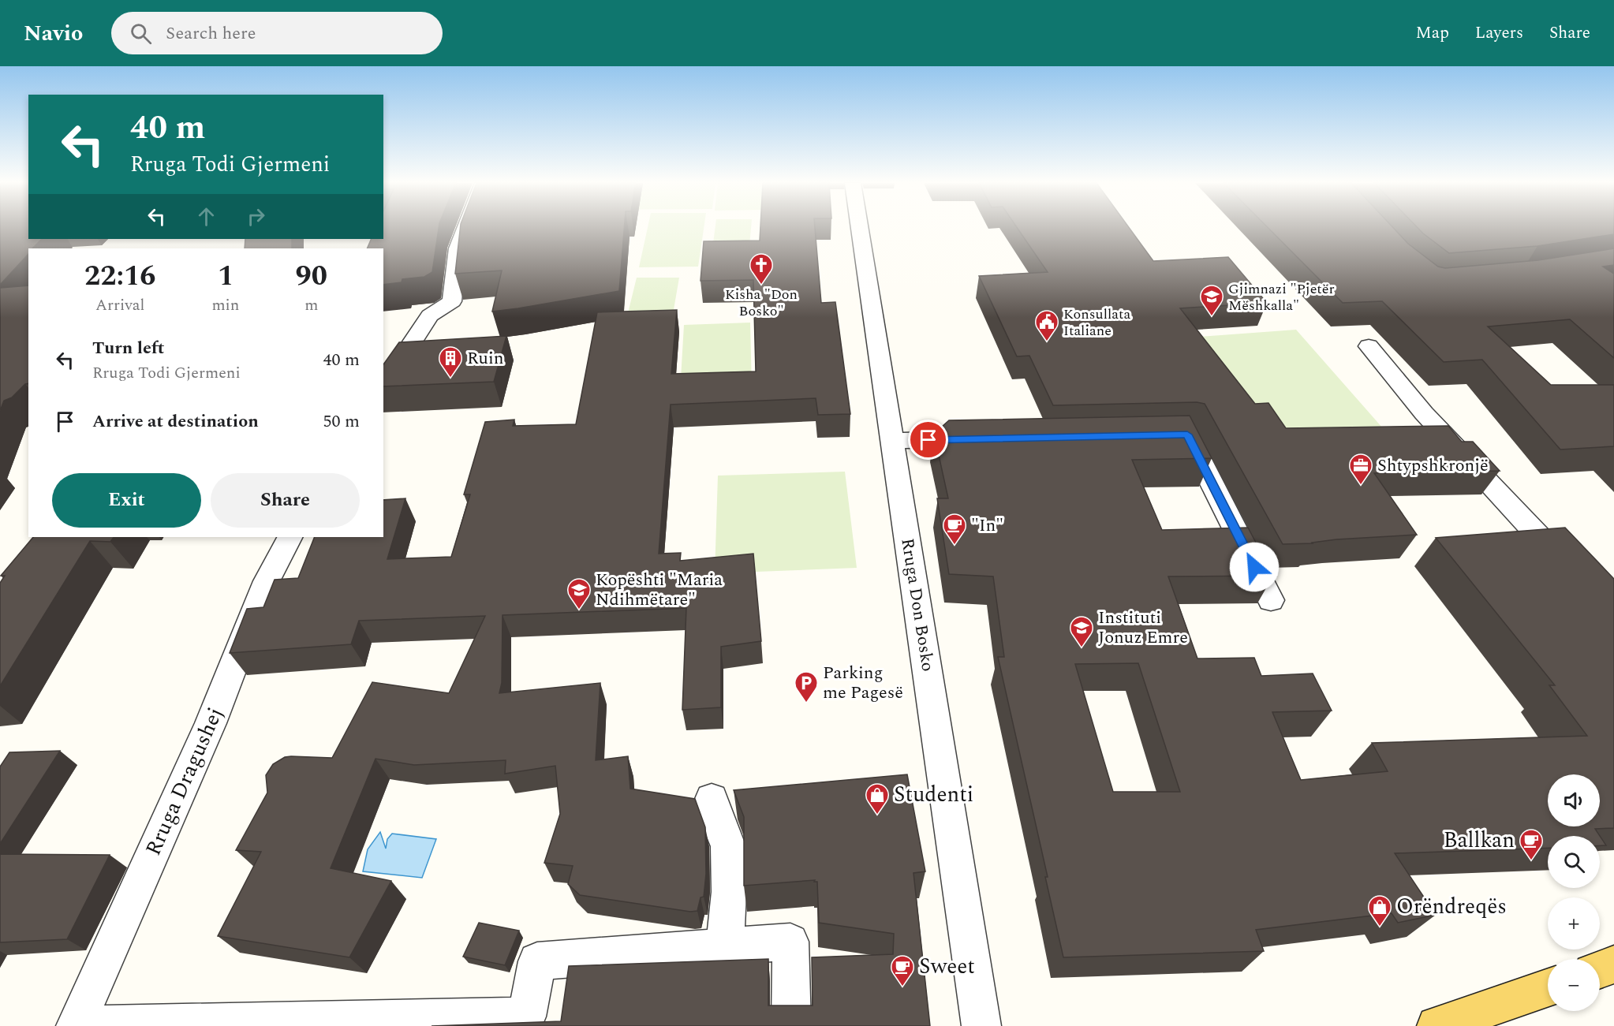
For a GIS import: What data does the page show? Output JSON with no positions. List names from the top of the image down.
{
  "streets": {
    "street": ["Rruga Don Bosko", "Rruga Dragushej"]
  },
  "places": {
    "church": ["Kisha \"Don Bosko\""],
    "school or university": ["Gjimnazi \"Pjetër Mëshkalla\"", "Kopështi \"Maria Ndihmëtare\"", "Instituti Jonuz Emre"],
    "public building": ["Konsullata Italiane"],
    "building": ["Ruin"],
    "office": ["Shtypshkronjë"],
    "cafe": ["\"In\"", "Ballkan", "Sweet"],
    "parking": ["Parking me Pagesë"],
    "shop": ["Studenti", "Orëndreqës"]
  },
  "page": {
    "header": "Navio",
    "search": "Search here",
    "nav": ["Map", "Layers", "Share"],
    "turn": ["40 m", "Rruga Todi Gjermeni"],
    "eta": [
      "22:16",
      "Arrival",
      "1",
      "min",
      "90",
      "m"
    ],
    "list": [
      {
        "name": "Turn left",
        "note": "Rruga Todi Gjermeni",
        "value": "40 m"
      },
      {
        "name": "Arrive at destination",
        "value": "50 m"
      }
    ],
    "buttons": ["Exit", "Share"],
    "map_buttons": ["+", "−"]
  }
}
